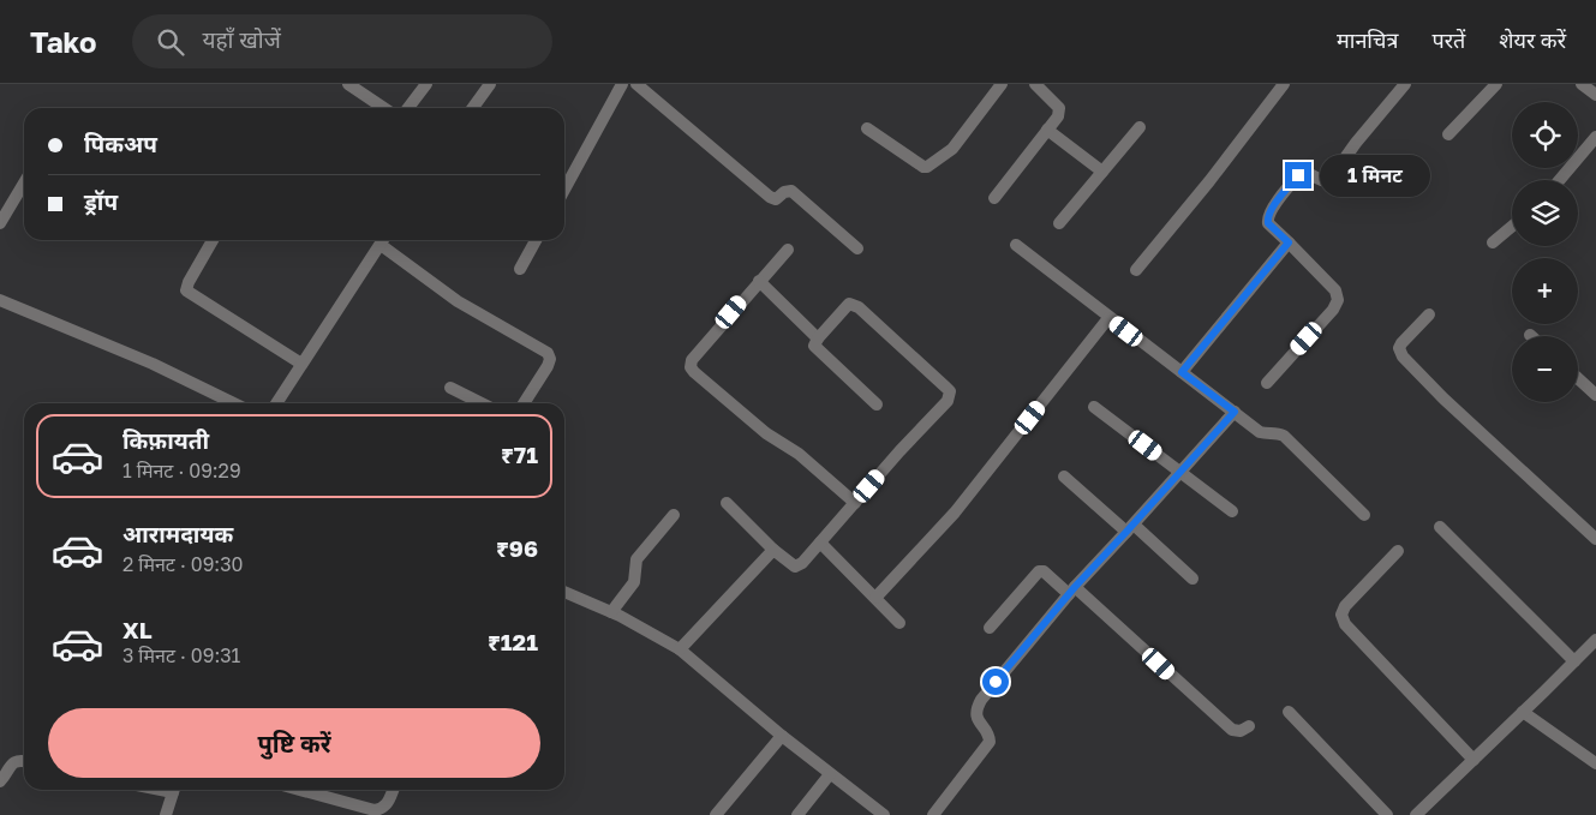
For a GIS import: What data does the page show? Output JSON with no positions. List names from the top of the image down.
{
  "page": {
    "header": "Tako",
    "search": "यहाँ खोजें",
    "nav": ["मानचित्र", "परतें", "शेयर करें"],
    "map_buttons": ["+", "−"],
    "banner": ["पिकअप", "ड्रॉप"],
    "bubble": "1 मिनट",
    "list": [
      {
        "name": "किफ़ायती",
        "note": "1 मिनट · 09:29",
        "value": "₹71"
      },
      {
        "name": "आरामदायक",
        "note": "2 मिनट · 09:30",
        "value": "₹96"
      },
      {
        "name": "XL",
        "note": "3 मिनट · 09:31",
        "value": "₹121"
      }
    ],
    "buttons": "पुष्टि करें"
  }
}
